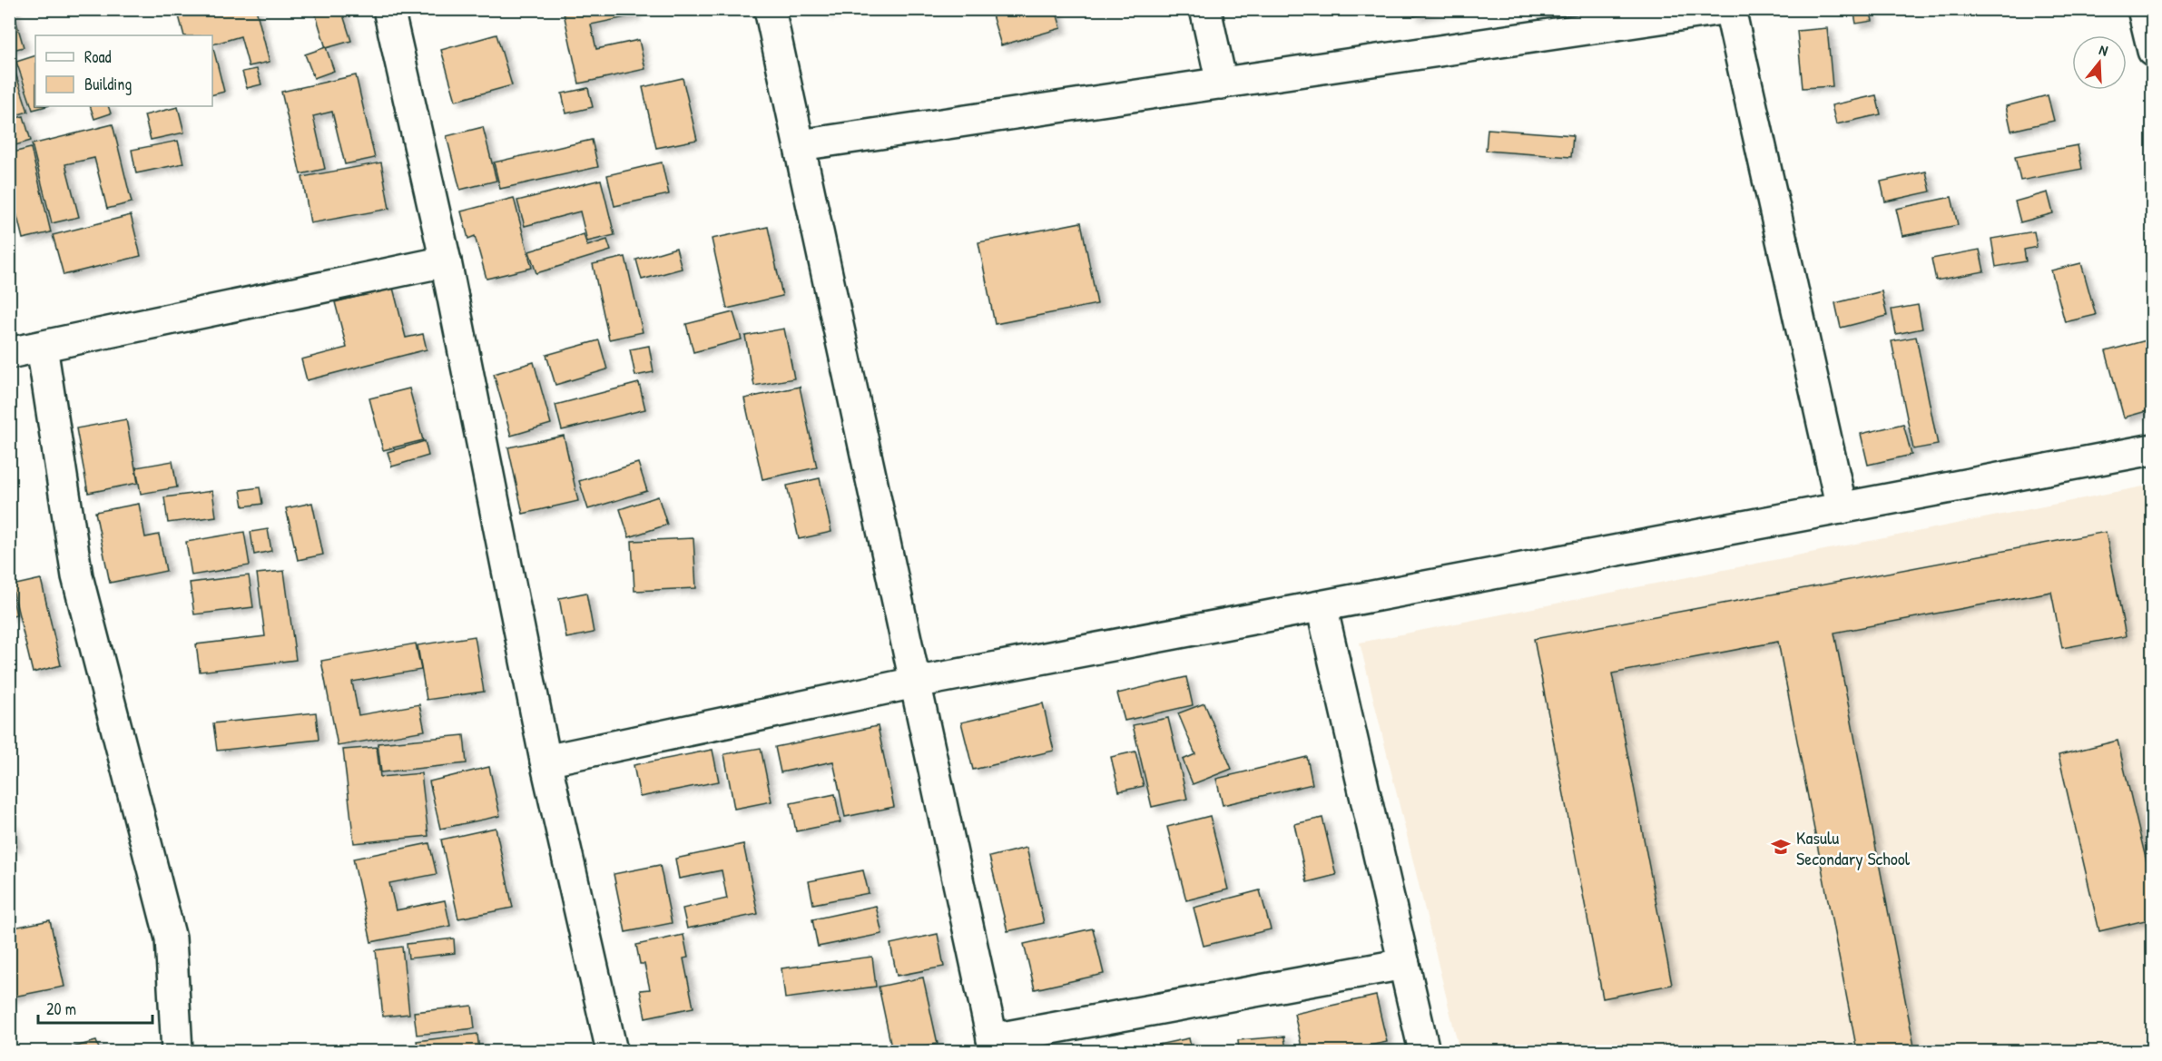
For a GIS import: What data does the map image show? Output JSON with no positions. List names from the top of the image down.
{
  "places": {
    "school or university": ["Kasulu Secondary School"]
  },
  "legend": ["Road", "Building"],
  "scale_bar": "20 m",
  "north": "top"
}
